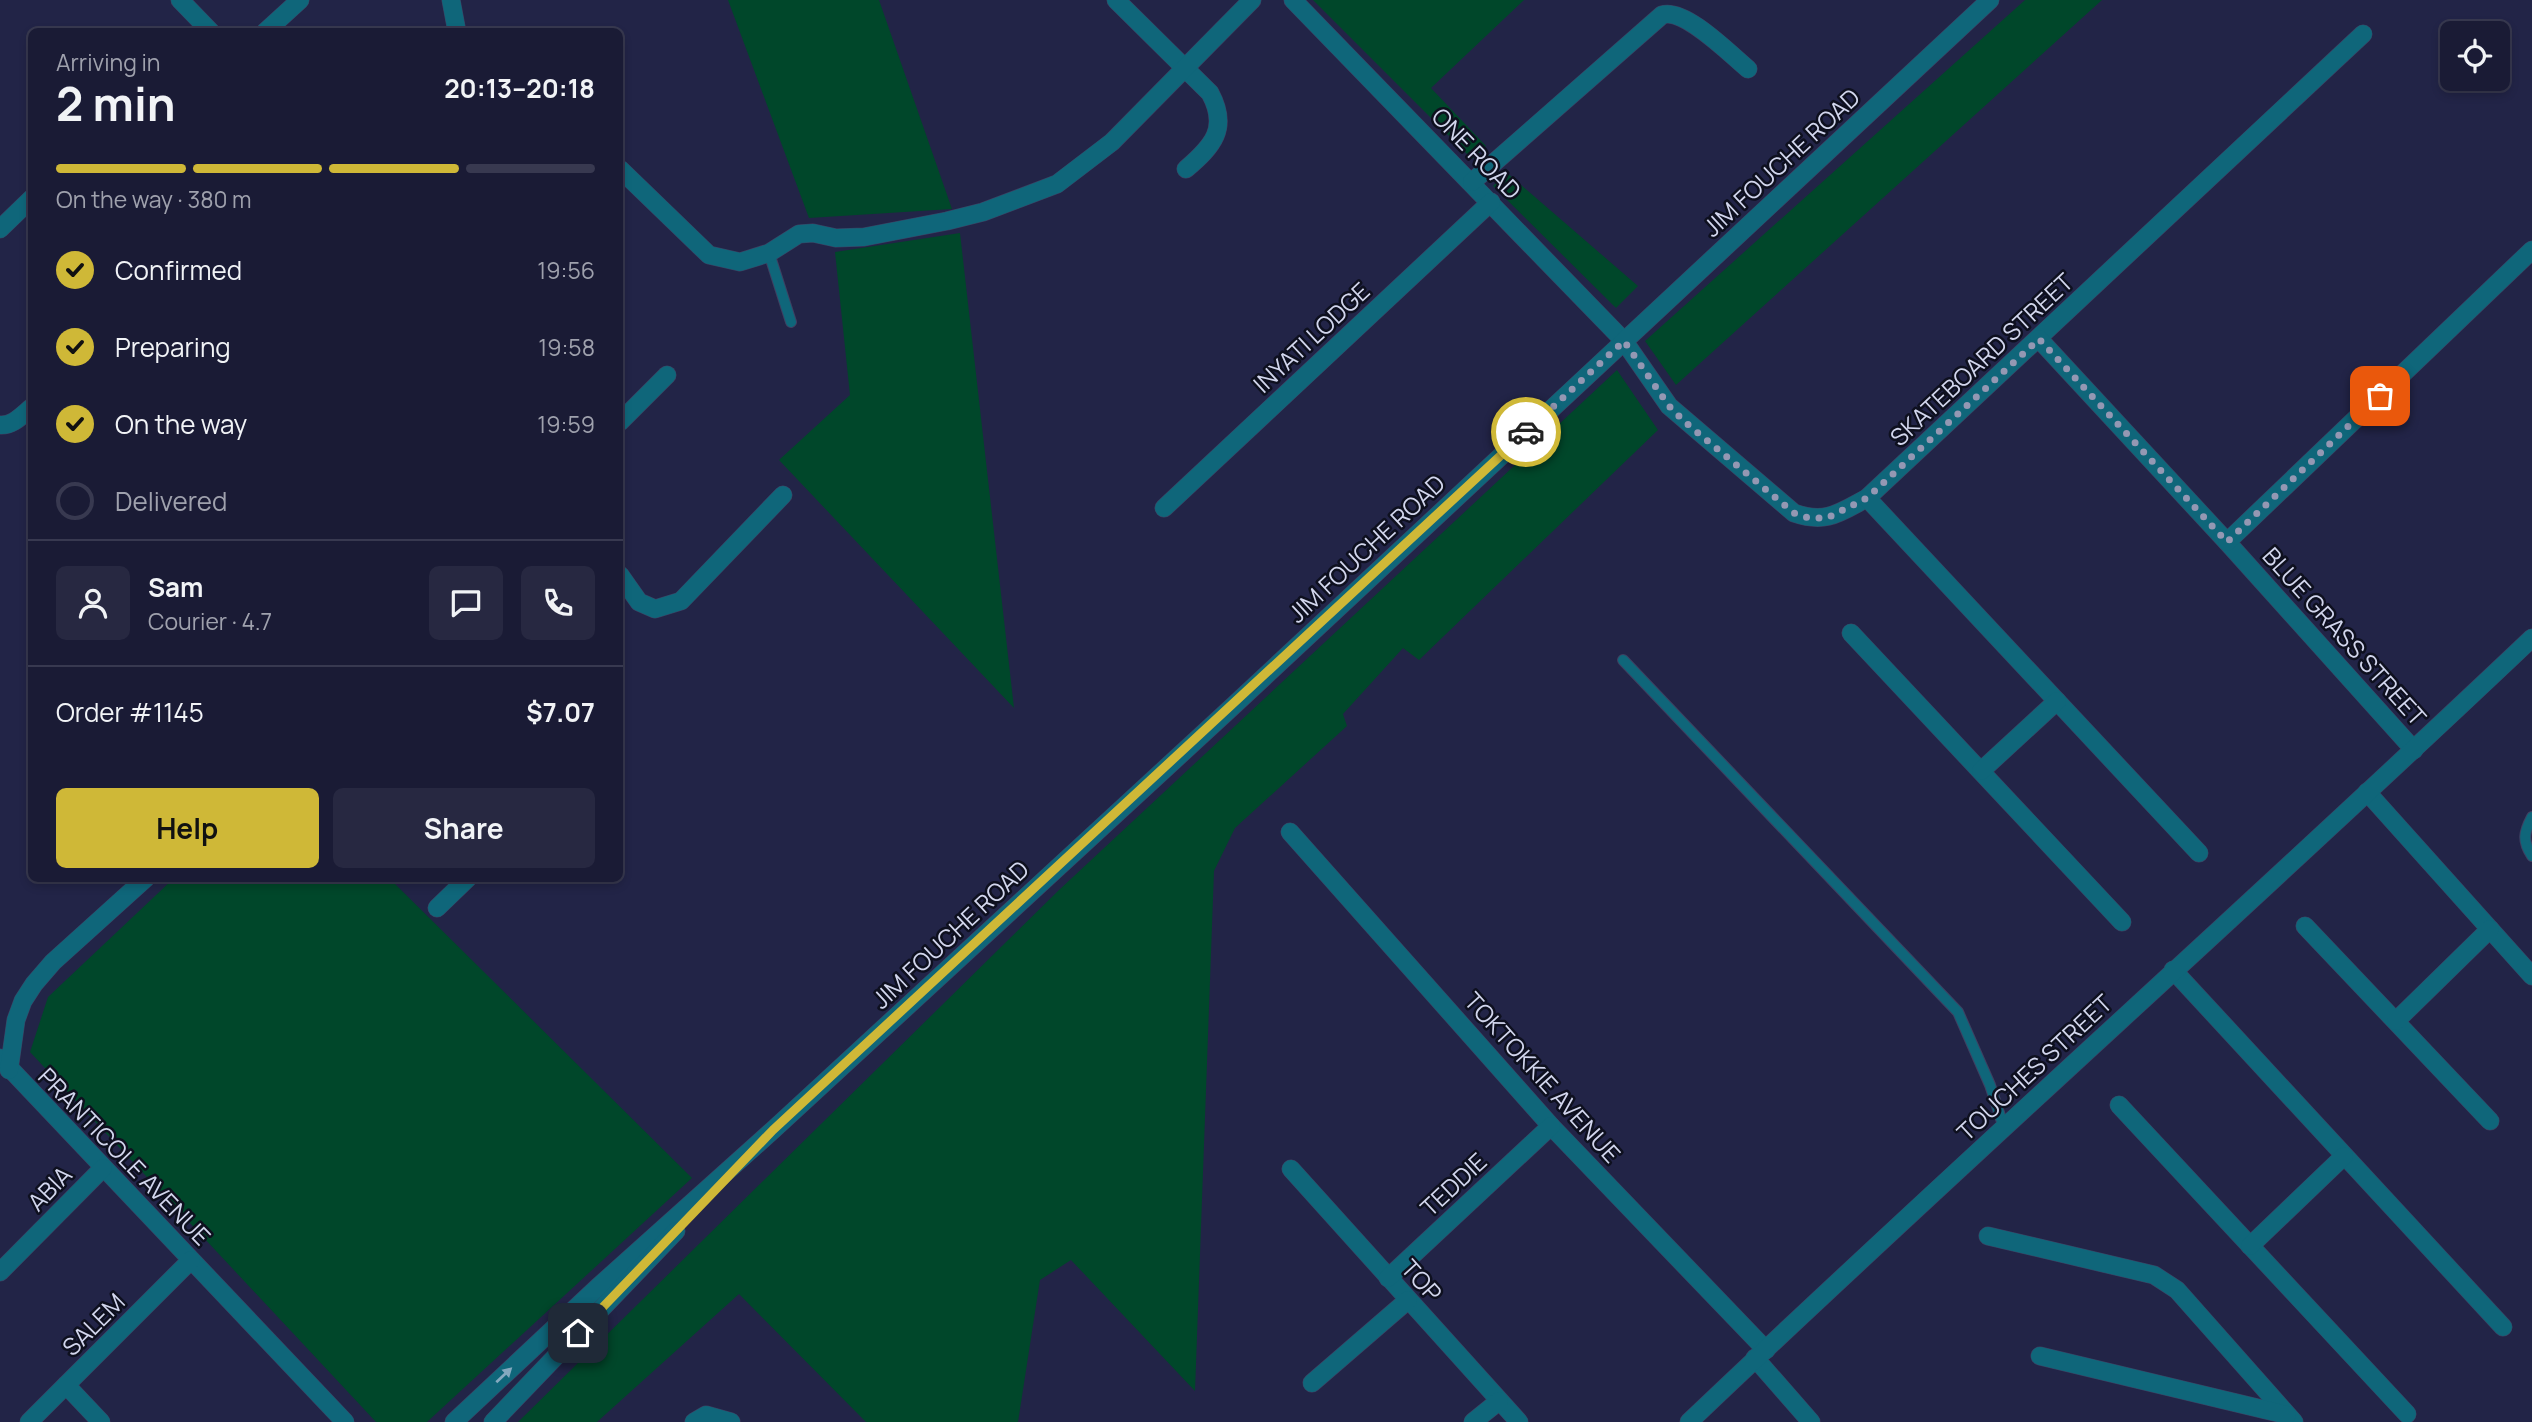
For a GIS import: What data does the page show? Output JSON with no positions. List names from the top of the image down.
{
  "streets": {
    "street": [
      "ONE ROAD",
      "JIM FOUCHE ROAD",
      "INYATI LODGE",
      "SKATEBOARD STREET",
      "BLUE GRASS STREET",
      "TOUCHES STREET",
      "TOKTOKKIE AVENUE",
      "PRANTICOLE AVENUE",
      "TEDDIE",
      "ABIA",
      "TOP",
      "SALEM"
    ]
  },
  "crossings": [
    ["ONE ROAD", "JIM FOUCHE ROAD"],
    ["ONE ROAD", "INYATI LODGE"],
    ["ONE ROAD", "SKATEBOARD STREET"],
    ["JIM FOUCHE ROAD", "SKATEBOARD STREET"],
    ["SKATEBOARD STREET", "BLUE GRASS STREET"],
    ["BLUE GRASS STREET", "TOUCHES STREET"],
    ["TOUCHES STREET", "TOKTOKKIE AVENUE"],
    ["TOKTOKKIE AVENUE", "TEDDIE"],
    ["PRANTICOLE AVENUE", "ABIA"],
    ["PRANTICOLE AVENUE", "SALEM"],
    ["TEDDIE", "TOP"]
  ],
  "page": {
    "heading": ["2 min", "Arriving in", "20:13–20:18"],
    "panel": [
      "Sam",
      "Courier · 4.7",
      "Order #1145",
      "$7.07"
    ],
    "bar": "On the way · 380 m",
    "list": [
      ["Confirmed", "19:56"],
      ["Preparing", "19:58"],
      ["On the way", "19:59"],
      "Delivered"
    ],
    "buttons": ["Help", "Share"]
  }
}
